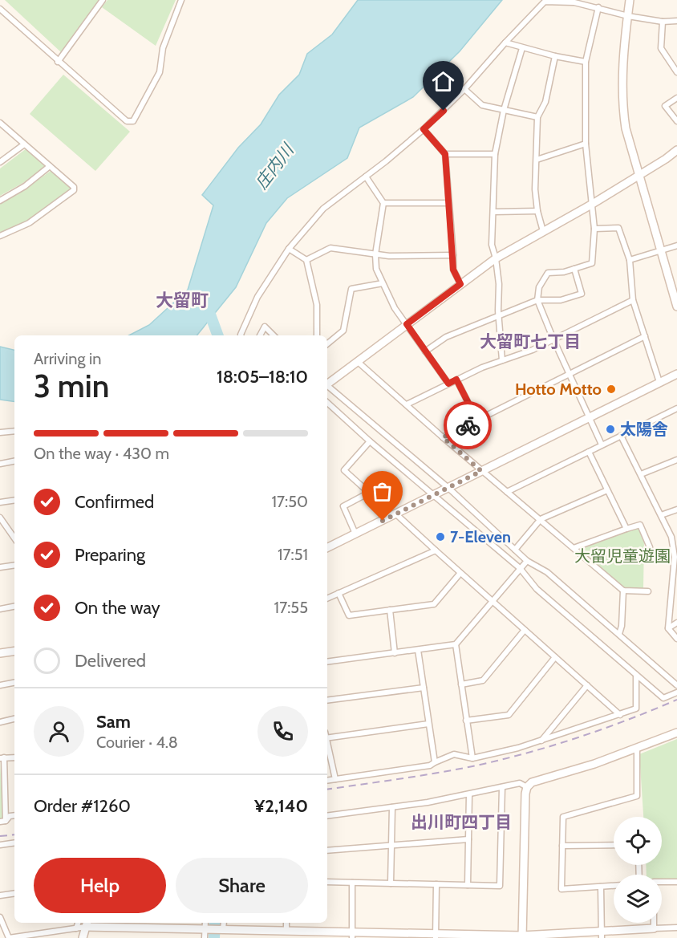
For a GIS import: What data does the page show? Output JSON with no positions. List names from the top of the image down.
{
  "districts": ["大留町", "大留町七丁目", "出川町四丁目"],
  "water": ["庄内川"],
  "parks": ["大留児童遊園"],
  "places": ["Hotto Motto", "太陽舎", "7-Eleven"],
  "page": {
    "heading": ["3 min", "Arriving in", "18:05–18:10"],
    "panel": [
      "Sam",
      "Courier · 4.8",
      "Order #1260",
      "¥2,140"
    ],
    "bar": "On the way · 430 m",
    "list": [
      ["Confirmed", "17:50"],
      ["Preparing", "17:51"],
      ["On the way", "17:55"],
      "Delivered"
    ],
    "buttons": ["Help", "Share"]
  }
}
